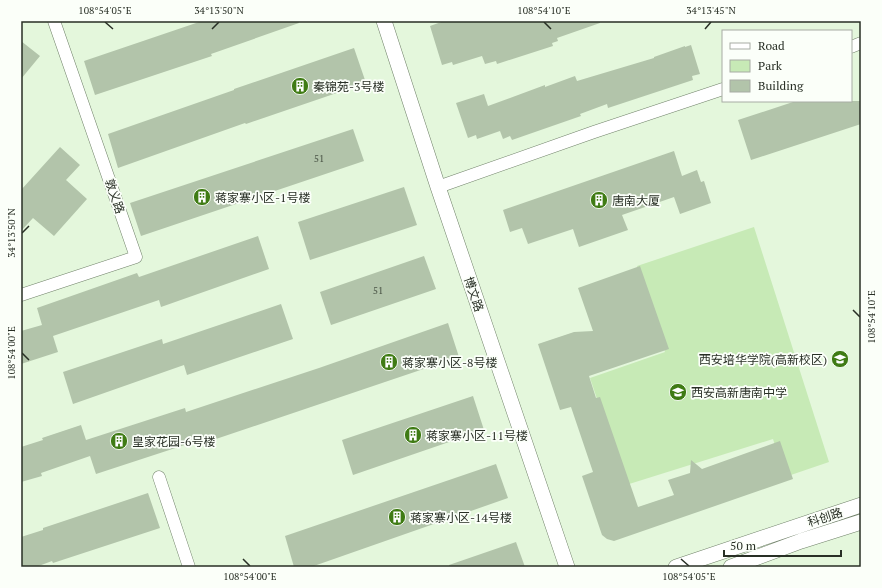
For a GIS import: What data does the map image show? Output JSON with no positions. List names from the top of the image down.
{
  "streets": {
    "street": ["敦义路", "博文路", "科创路"]
  },
  "places": {
    "building": [
      "秦锦苑-3号楼",
      "蒋家寨小区-1号楼",
      "唐南大厦",
      "蒋家寨小区-8号楼",
      "蒋家寨小区-11号楼",
      "皇家花园-6号楼",
      "蒋家寨小区-14号楼"
    ],
    "school or university": ["西安培华学院(高新校区)", "西安高新唐南中学"]
  },
  "house_numbers": ["51", "51"],
  "legend": ["Road", "Park", "Building"],
  "scale_bar": "50 m",
  "coordinates": [
    "108°54'05\"E",
    "34°13'50\"N",
    "108°54'10\"E",
    "34°13'45\"N",
    "108°54'00\"E"
  ]
}
